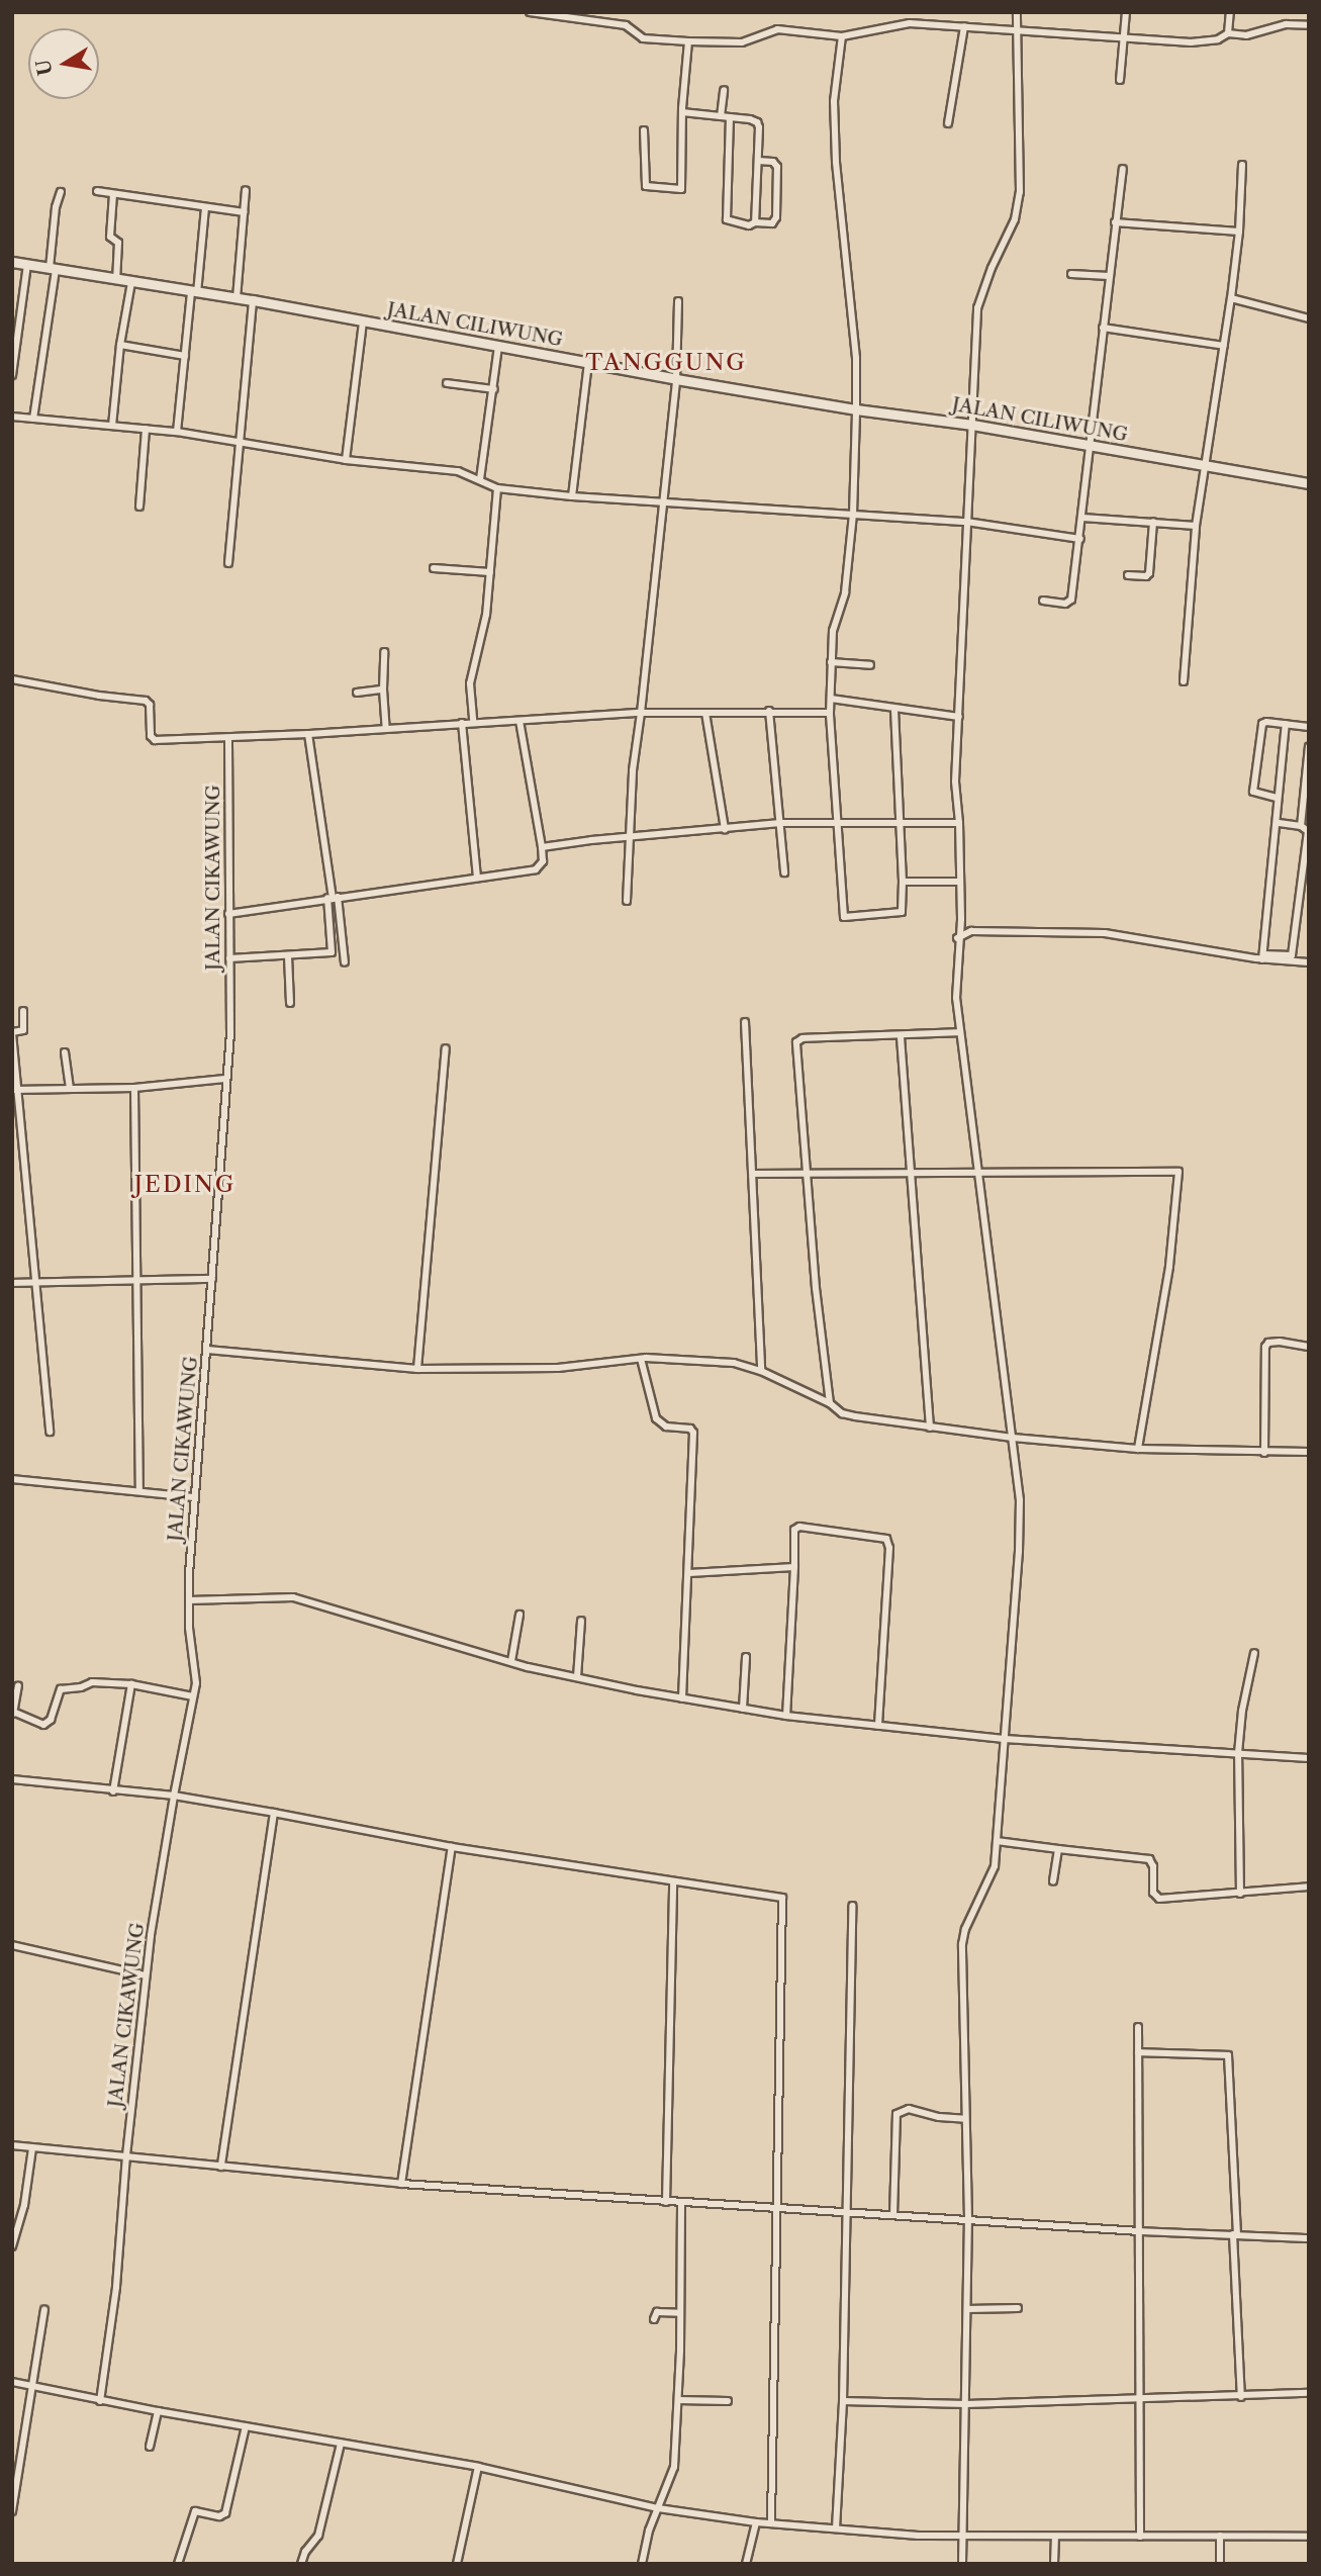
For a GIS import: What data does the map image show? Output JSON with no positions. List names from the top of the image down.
{
  "streets": {
    "main road": ["JALAN CILIWUNG"],
    "street": ["JALAN CIKAWUNG"]
  },
  "districts": ["TANGGUNG", "JEDING"],
  "north": "left"
}
